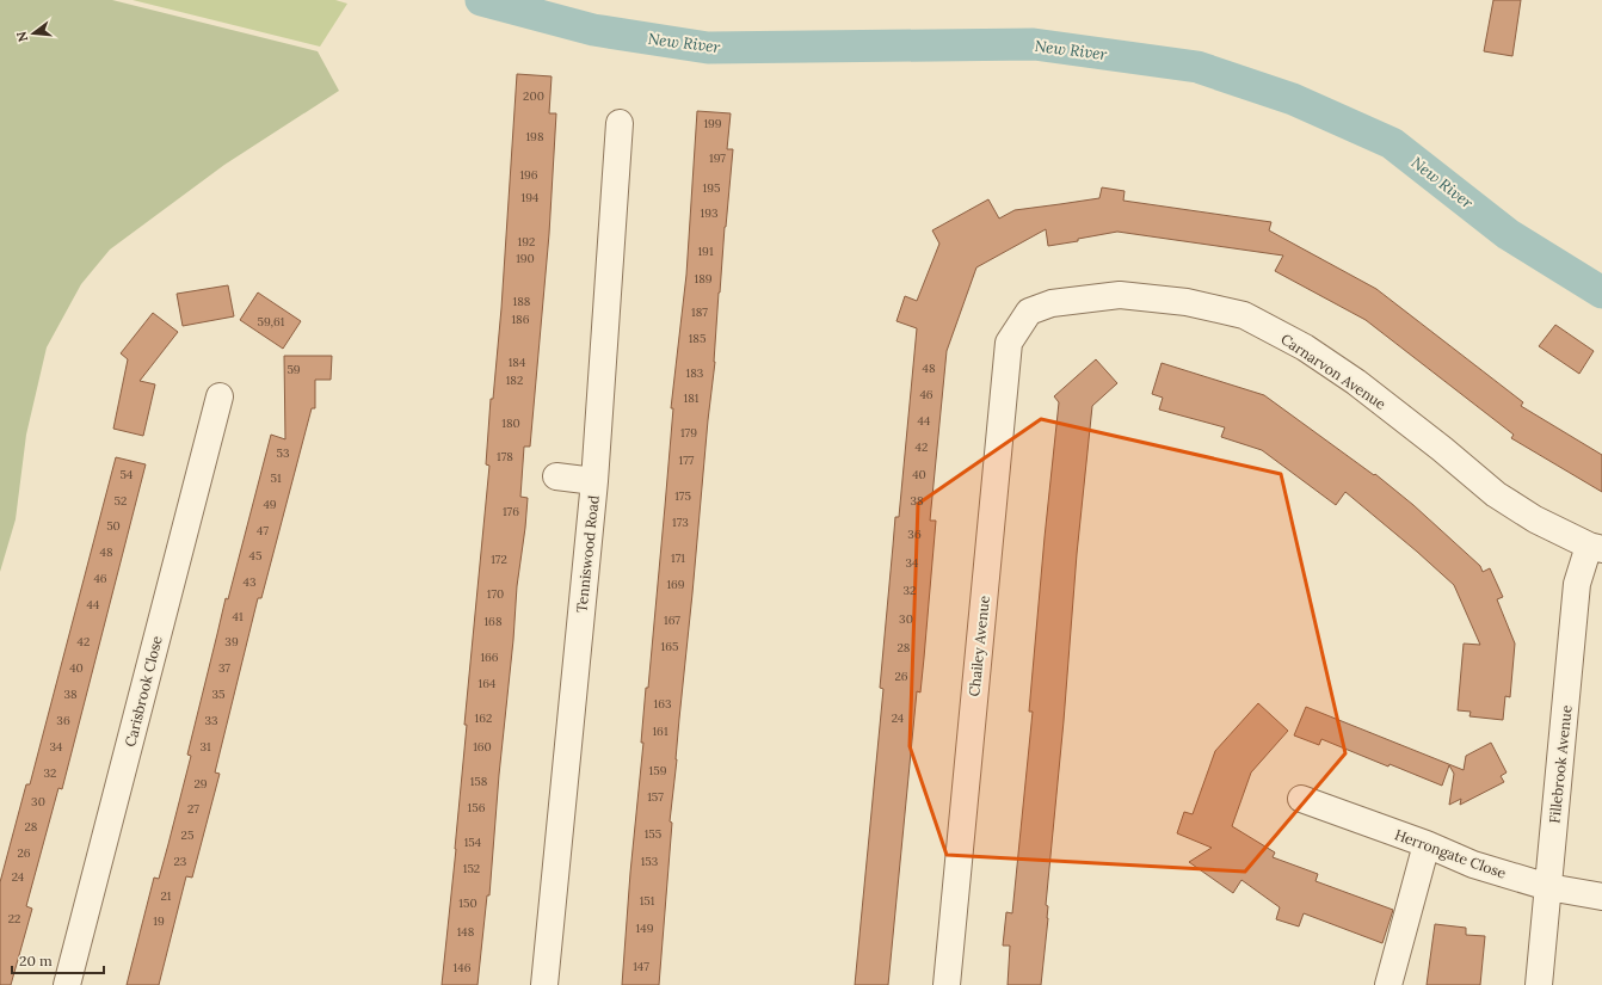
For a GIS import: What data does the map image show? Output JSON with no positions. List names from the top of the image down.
{
  "streets": {
    "street": [
      "Carnarvon Avenue",
      "Tenniswood Road",
      "Chailey Avenue",
      "Carisbrook Close",
      "Fillebrook Avenue",
      "Herrongate Close"
    ]
  },
  "crossings": [
    ["Carnarvon Avenue", "Chailey Avenue"],
    ["Carnarvon Avenue", "Fillebrook Avenue"],
    ["Fillebrook Avenue", "Herrongate Close"]
  ],
  "water": ["New River"],
  "house_numbers": [
    "200",
    "199",
    "198",
    "197",
    "196",
    "195",
    "194",
    "193",
    "192",
    "191",
    "190",
    "189",
    "188",
    "187",
    "186",
    "59,61",
    "185",
    "184",
    "48",
    "59",
    "183",
    "182",
    "46",
    "181",
    "44",
    "180",
    "179",
    "42",
    "53",
    "178",
    "177",
    "54",
    "40",
    "51",
    "175",
    "52",
    "38",
    "49",
    "176",
    "173",
    "50",
    "47",
    "36",
    "48",
    "45",
    "171",
    "172",
    "34",
    "46",
    "43",
    "169",
    "32",
    "170",
    "44",
    "41",
    "30",
    "167",
    "168",
    "42",
    "39",
    "165",
    "28",
    "166",
    "40",
    "37",
    "26",
    "164",
    "38",
    "35",
    "163",
    "162",
    "24",
    "36",
    "33",
    "161",
    "34",
    "31",
    "160",
    "159",
    "32",
    "158",
    "29",
    "157",
    "30",
    "156",
    "27",
    "28",
    "155",
    "25",
    "154",
    "26",
    "23",
    "153",
    "152",
    "24",
    "21",
    "151",
    "150",
    "22",
    "19",
    "149",
    "148",
    "147",
    "146"
  ],
  "scale_bar": "20 m",
  "north": "left"
}
